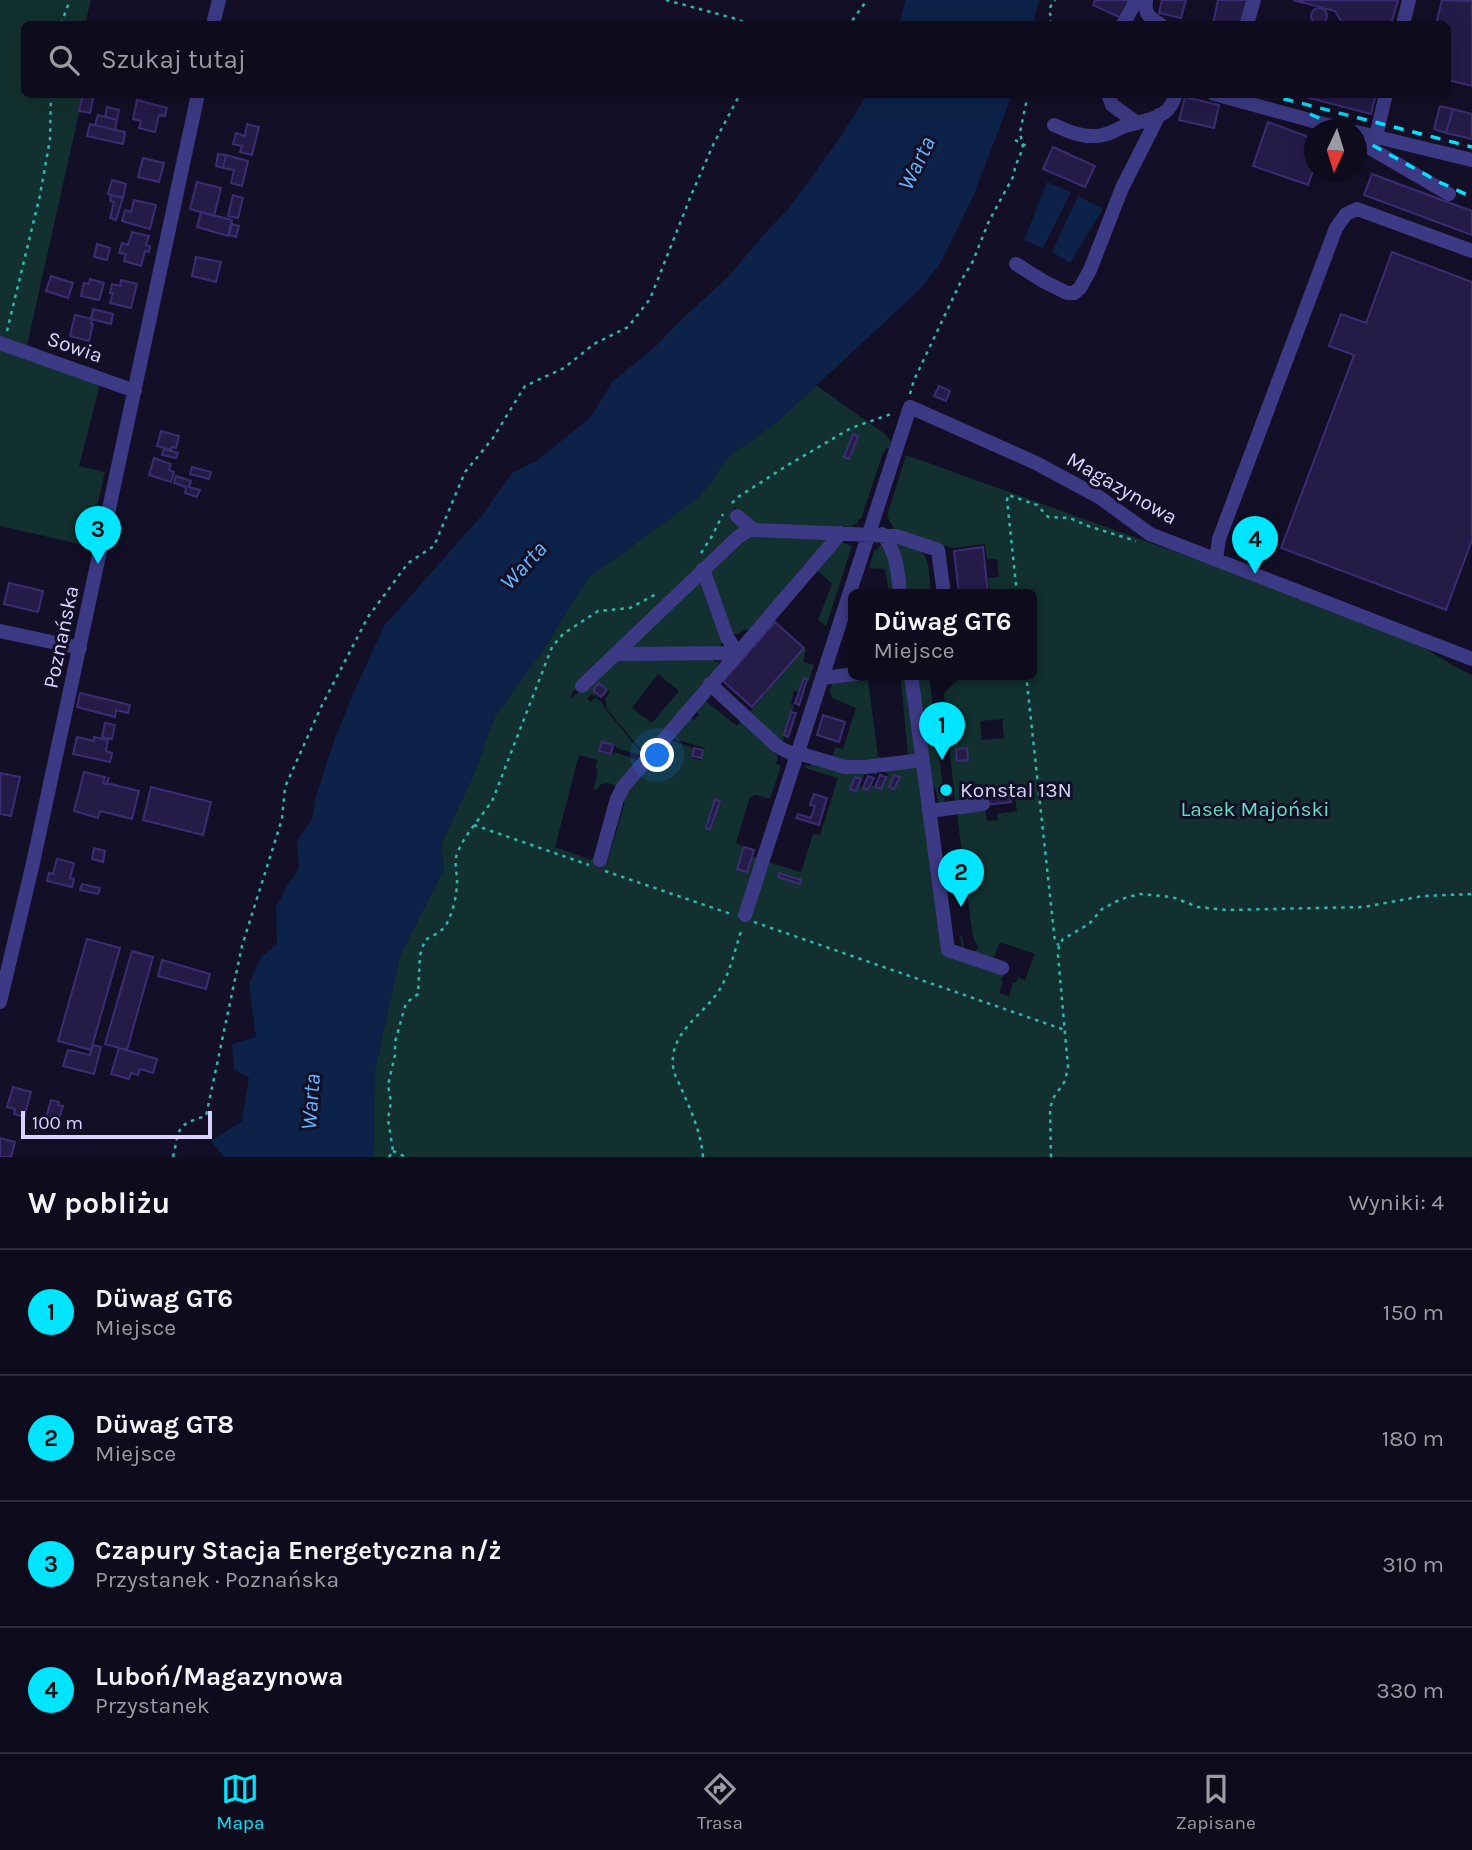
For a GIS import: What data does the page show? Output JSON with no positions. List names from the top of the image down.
{
  "streets": {
    "street": ["Sowia", "Magazynowa", "Poznańska"]
  },
  "crossings": [
    ["Sowia", "Poznańska"]
  ],
  "water": ["Warta"],
  "parks": ["Lasek Majoński"],
  "places": ["Konstal 13N"],
  "scale_bar": "100 m",
  "north": "bottom",
  "page": {
    "search": "Szukaj tutaj",
    "pins": [
      "3",
      "4",
      "1",
      "2"
    ],
    "popup": ["Düwag GT6", "Miejsce"],
    "scale": "100 m",
    "heading": ["W pobliżu", "Wyniki: 4"],
    "list": [
      {
        "mark": "1",
        "name": "Düwag GT6",
        "note": "Miejsce",
        "value": "150 m"
      },
      {
        "mark": "2",
        "name": "Düwag GT8",
        "note": "Miejsce",
        "value": "180 m"
      },
      {
        "mark": "3",
        "name": "Czapury Stacja Energetyczna n/ż",
        "note": "Przystanek · Poznańska",
        "value": "310 m"
      },
      {
        "mark": "4",
        "name": "Luboń/Magazynowa",
        "note": "Przystanek",
        "value": "330 m"
      }
    ],
    "nav": ["Mapa", "Trasa", "Zapisane"]
  }
}
